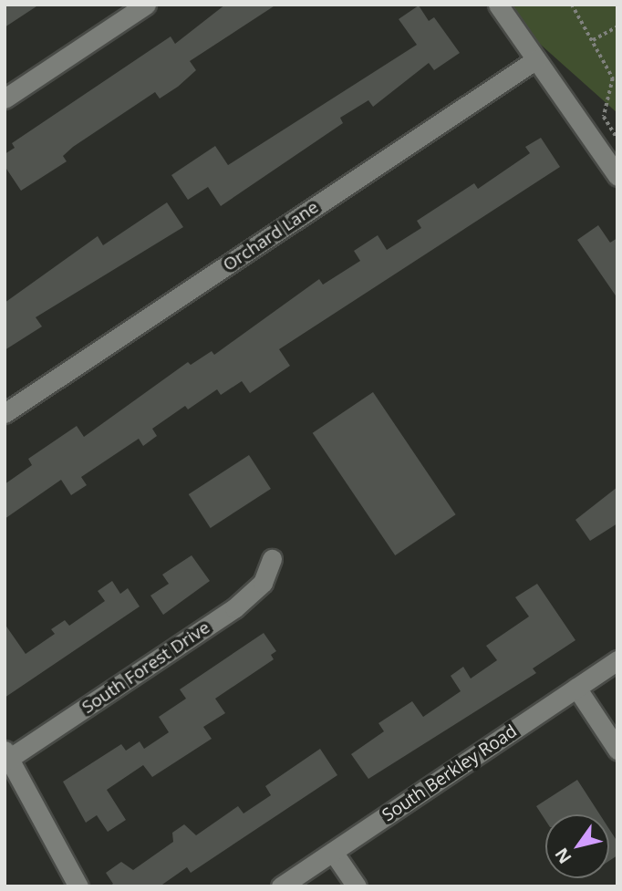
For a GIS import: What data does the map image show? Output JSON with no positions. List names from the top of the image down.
{
  "streets": {
    "street": ["Orchard Lane", "South Forest Drive", "South Berkley Road"]
  },
  "north": "bottom left"
}
